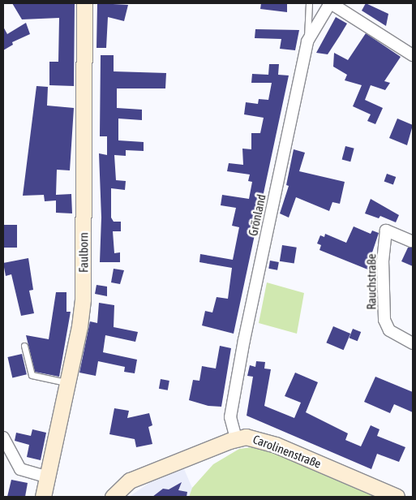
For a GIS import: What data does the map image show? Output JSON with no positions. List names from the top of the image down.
{
  "streets": {
    "street": [
      "Grönland",
      "Faulborn",
      "Rauchstraße",
      "Carolinenstraße"
    ]
  },
  "crossings": [
    ["Grönland", "Carolinenstraße"]
  ]
}
